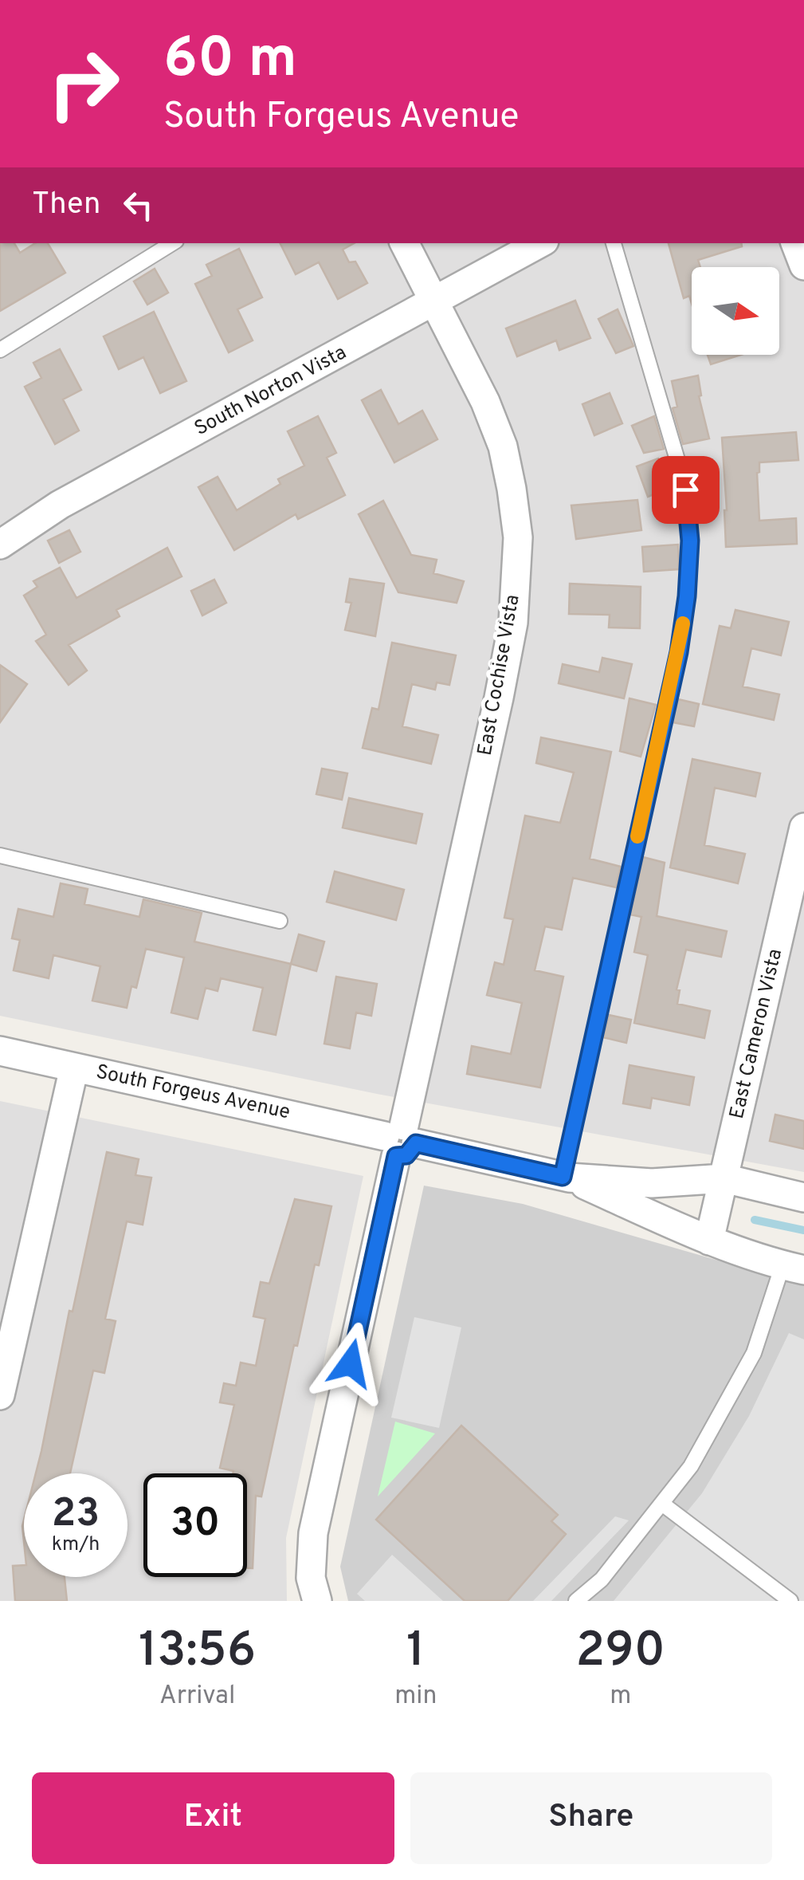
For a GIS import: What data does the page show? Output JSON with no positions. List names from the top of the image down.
{
  "streets": {
    "street": [
      "South Norton Vista",
      "East Cochise Vista",
      "East Cameron Vista",
      "South Forgeus Avenue"
    ]
  },
  "crossings": [
    ["South Norton Vista", "East Cochise Vista"],
    ["East Cochise Vista", "South Forgeus Avenue"],
    ["East Cameron Vista", "South Forgeus Avenue"]
  ],
  "north": "right",
  "page": {
    "turn": ["60 m", "South Forgeus Avenue"],
    "then": "Then",
    "speed": "23 km/h",
    "limit": "30",
    "eta": [
      "13:56",
      "Arrival",
      "1",
      "min",
      "290",
      "m"
    ],
    "buttons": ["Exit", "Share"]
  }
}
